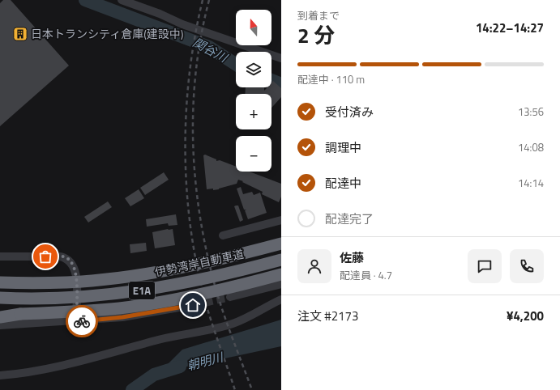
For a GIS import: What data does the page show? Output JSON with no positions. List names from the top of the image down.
{
  "streets": {
    "highway": ["伊勢湾岸自動車道", "E1A"]
  },
  "water": ["関谷川", "朝明川"],
  "places": {
    "building": ["日本トランシティ倉庫(建設中)"]
  },
  "north": "top",
  "page": {
    "heading": ["2 分", "到着まで", "14:22–14:27"],
    "panel": [
      "佐藤",
      "配達員 · 4.7",
      "注文 #2173",
      "¥4,200"
    ],
    "map_buttons": ["+", "−"],
    "bar": "配達中 · 110 m",
    "list": [
      ["受付済み", "13:56"],
      ["調理中", "14:08"],
      ["配達中", "14:14"],
      "配達完了"
    ]
  }
}
